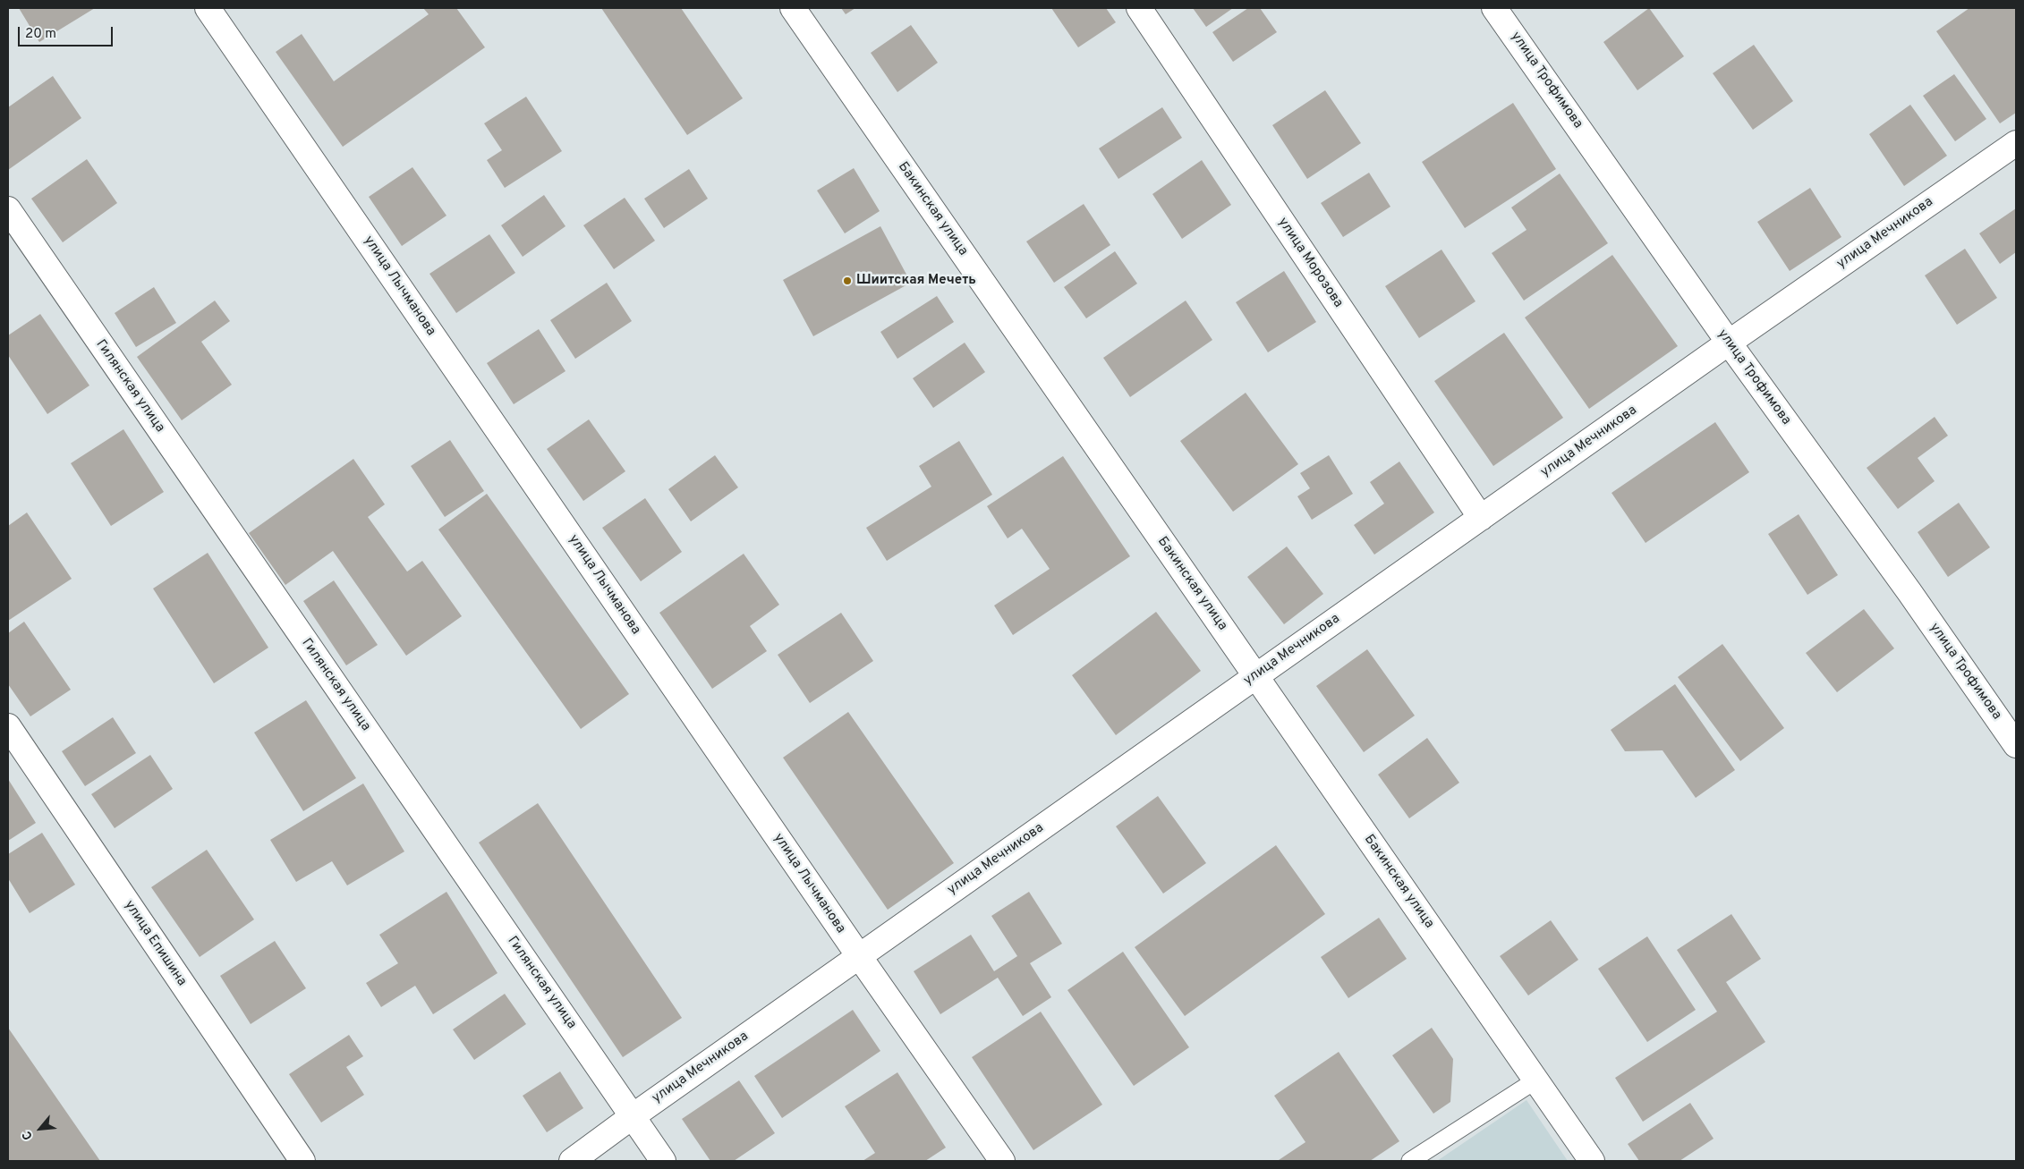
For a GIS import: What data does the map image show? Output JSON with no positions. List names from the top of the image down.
{
  "streets": {
    "street": [
      "улица Трофимова",
      "Бакинская улица",
      "улица Мечникова",
      "улица Морозова",
      "улица Лычманова",
      "Гилянская улица",
      "улица Епишина"
    ]
  },
  "crossings": [
    ["улица Трофимова", "улица Мечникова"],
    ["Бакинская улица", "улица Мечникова"],
    ["улица Мечникова", "улица Морозова"],
    ["улица Мечникова", "улица Лычманова"],
    ["улица Мечникова", "Гилянская улица"]
  ],
  "places": ["Шиитская Мечеть"],
  "scale_bar": "20 m",
  "north": "bottom left"
}
